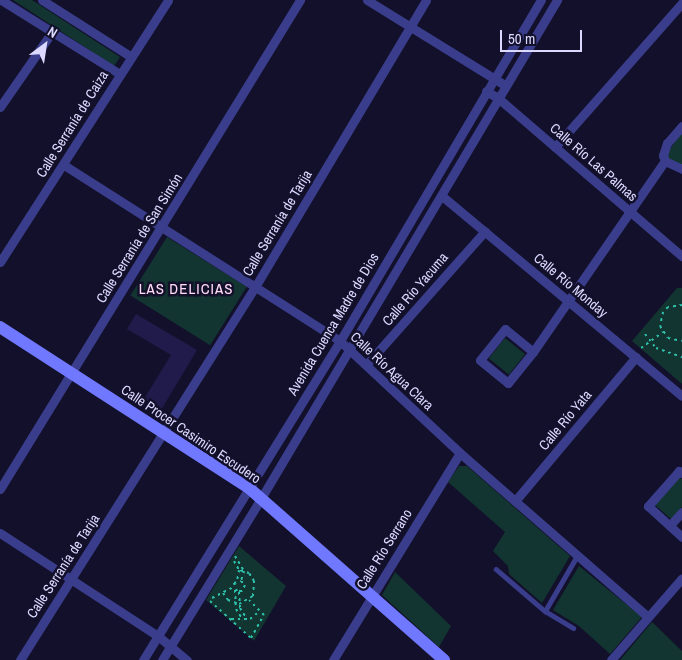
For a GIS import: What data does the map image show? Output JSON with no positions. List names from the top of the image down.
{
  "streets": {
    "main road": ["Calle Procer Casimiro Escudero"],
    "street": [
      "Calle Serranía de Caiza",
      "Calle Río Las Palmas",
      "Calle Serranía de Tarija",
      "Calle Serranía de San Simón",
      "Calle Río Monday",
      "Calle Río Yacuma",
      "Avenida Cuenca Madre de Dios",
      "Calle Río Agua Clara",
      "Calle Río Yata",
      "Calle Río Serrano"
    ]
  },
  "crossings": [
    ["Calle Serranía de Caiza", "Calle Río Agua Clara"],
    ["Calle Río Las Palmas", "Avenida Cuenca Madre de Dios"],
    ["Calle Serranía de Tarija", "Calle Río Agua Clara"],
    ["Calle Serranía de Tarija", "Calle Procer Casimiro Escudero"],
    ["Calle Serranía de San Simón", "Calle Río Agua Clara"],
    ["Calle Serranía de San Simón", "Calle Procer Casimiro Escudero"],
    ["Calle Río Monday", "Calle Río Yacuma"],
    ["Calle Río Monday", "Avenida Cuenca Madre de Dios"],
    ["Calle Río Monday", "Calle Río Yata"],
    ["Calle Río Yacuma", "Calle Río Agua Clara"],
    ["Avenida Cuenca Madre de Dios", "Calle Río Agua Clara"],
    ["Avenida Cuenca Madre de Dios", "Calle Procer Casimiro Escudero"],
    ["Calle Río Agua Clara", "Calle Río Yata"],
    ["Calle Río Agua Clara", "Calle Río Serrano"],
    ["Calle Procer Casimiro Escudero", "Calle Río Serrano"]
  ],
  "districts": ["LAS DELICIAS"],
  "scale_bar": "50 m",
  "north": "top right"
}
